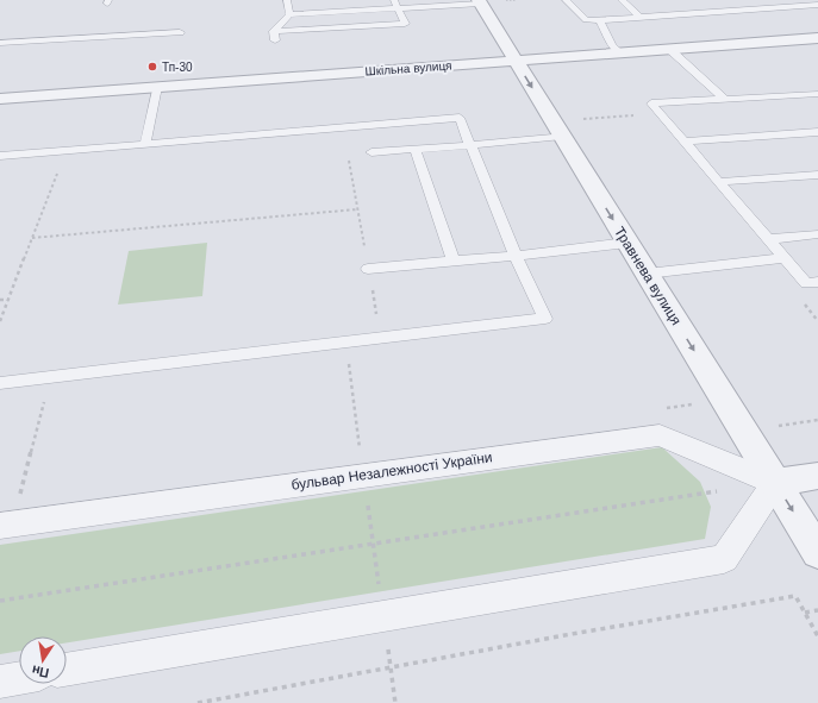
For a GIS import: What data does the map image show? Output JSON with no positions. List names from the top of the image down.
{
  "streets": {
    "street": ["Шкільна вулиця", "Травнева вулиця", "бульвар Незалежності України"]
  },
  "crossings": [
    ["Шкільна вулиця", "Травнева вулиця"],
    ["Травнева вулиця", "бульвар Незалежності України"]
  ],
  "one_way": ["Травнева вулиця"],
  "places": ["Тп-30"],
  "north": "bottom"
}
